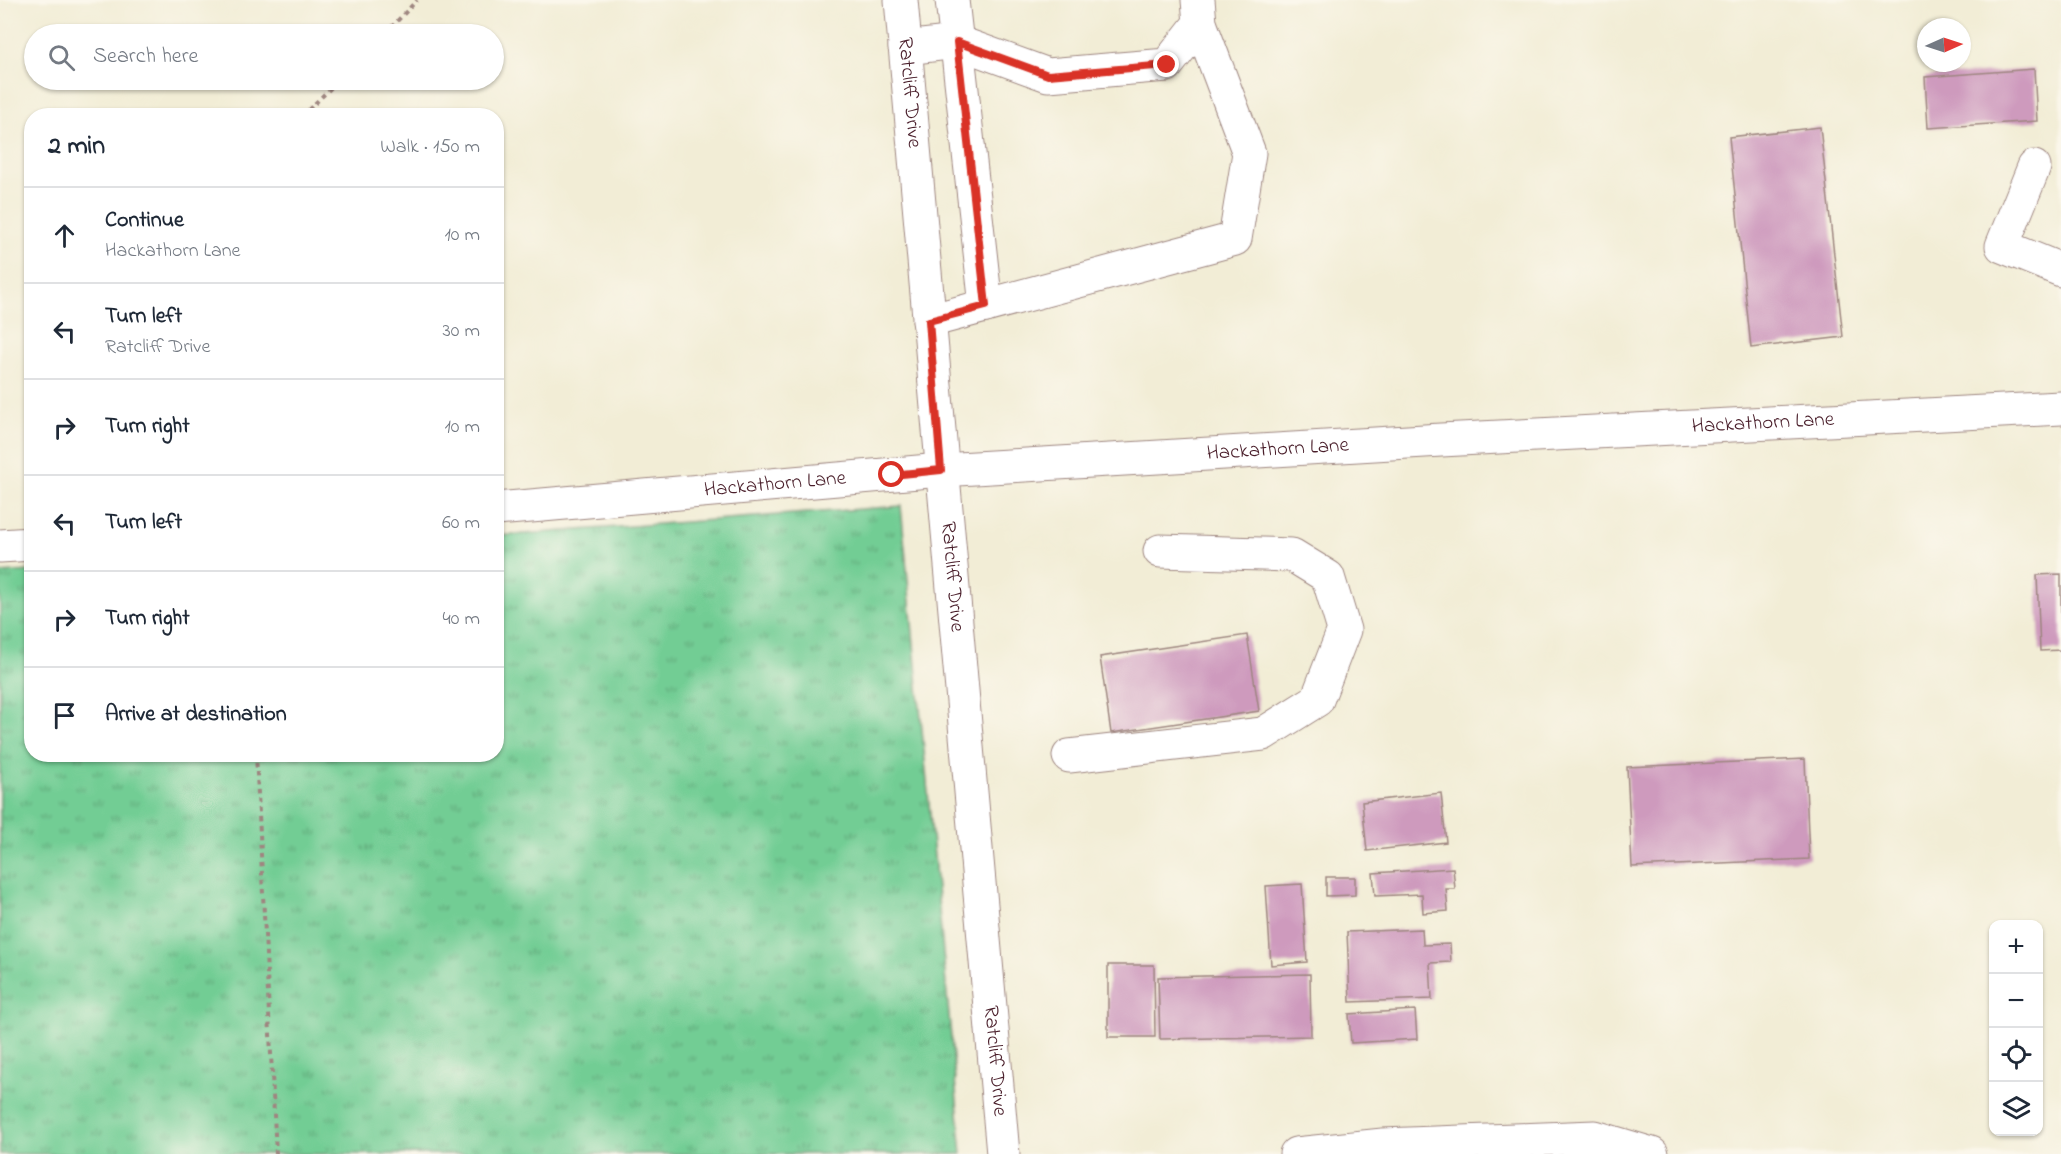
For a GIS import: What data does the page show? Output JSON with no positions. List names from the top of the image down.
{
  "streets": {
    "street": ["Ratcliff Drive", "Hackathorn Lane"]
  },
  "crossings": [
    ["Ratcliff Drive", "Hackathorn Lane"]
  ],
  "north": "right",
  "page": {
    "search": "Search here",
    "heading": ["2 min", "Walk · 150 m"],
    "list": [
      ["Continue", "Hackathorn Lane", "10 m"],
      ["Turn left", "Ratcliff Drive", "30 m"],
      ["Turn right", "10 m"],
      ["Turn left", "60 m"],
      ["Turn right", "40 m"],
      "Arrive at destination"
    ],
    "map_buttons": ["+", "−"]
  }
}
